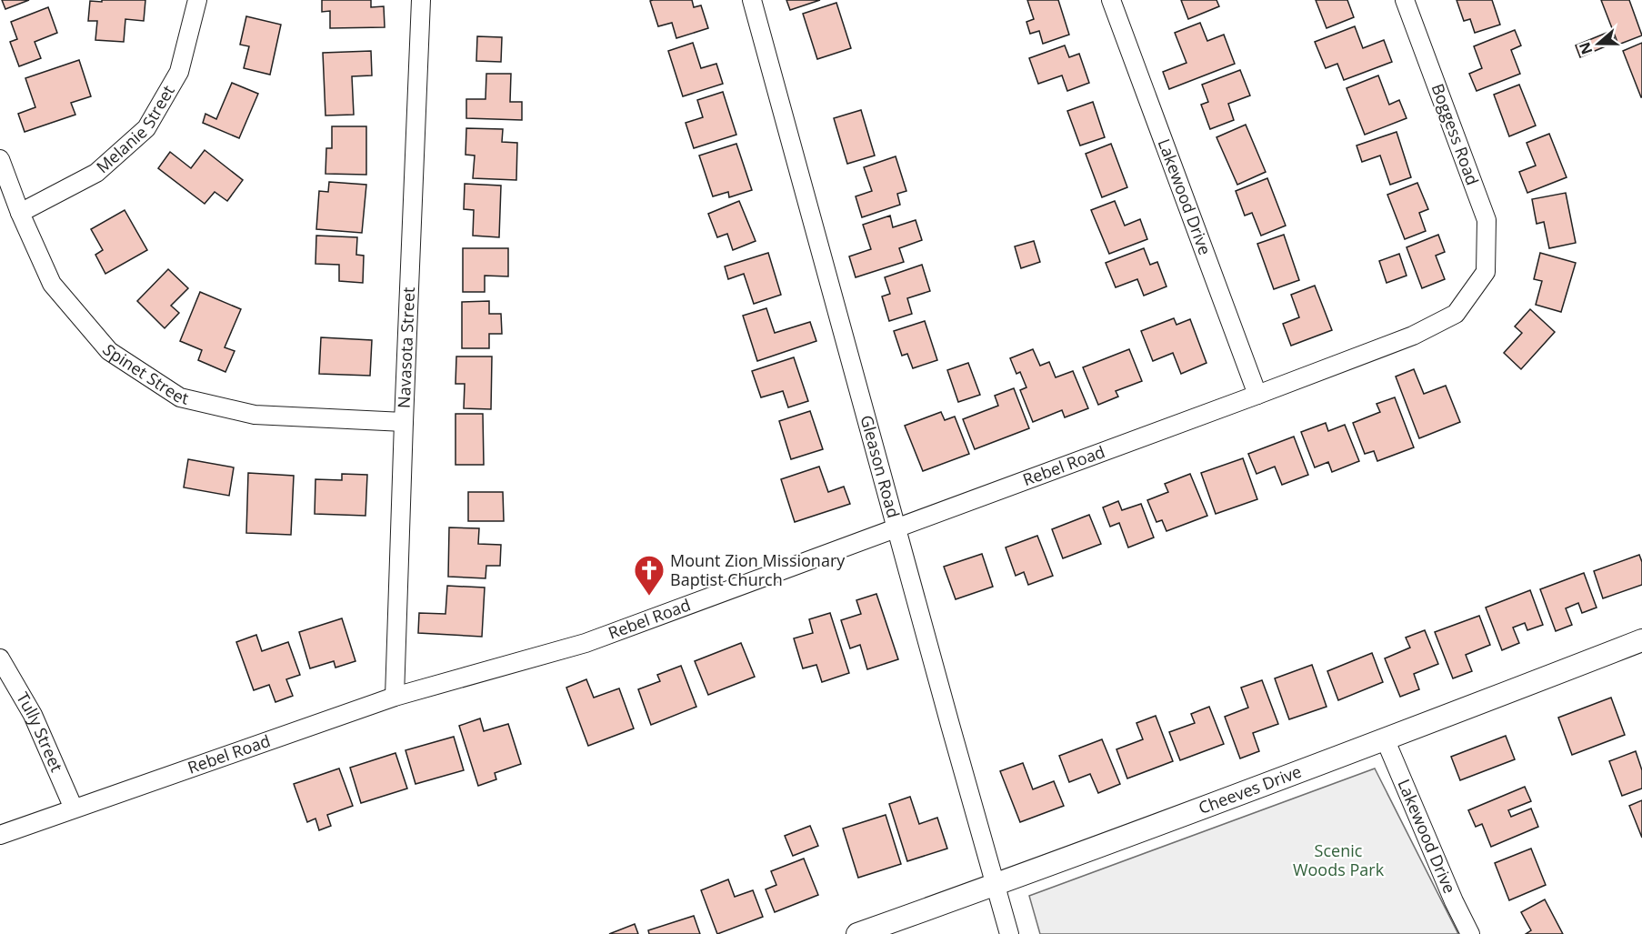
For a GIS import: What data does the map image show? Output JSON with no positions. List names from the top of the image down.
{
  "streets": {
    "street": [
      "Melanie Street",
      "Boggess Road",
      "Lakewood Drive",
      "Navasota Street",
      "Spinet Street",
      "Rebel Road",
      "Gleason Road",
      "Tully Street",
      "Cheeves Drive"
    ]
  },
  "crossings": [
    ["Melanie Street", "Spinet Street"],
    ["Boggess Road", "Rebel Road"],
    ["Lakewood Drive", "Rebel Road"],
    ["Lakewood Drive", "Cheeves Drive"],
    ["Navasota Street", "Spinet Street"],
    ["Navasota Street", "Rebel Road"],
    ["Rebel Road", "Gleason Road"],
    ["Rebel Road", "Tully Street"],
    ["Gleason Road", "Cheeves Drive"]
  ],
  "parks": ["Scenic Woods Park"],
  "places": {
    "church": ["Mount Zion Missionary Baptist Church"]
  },
  "north": "left"
}
